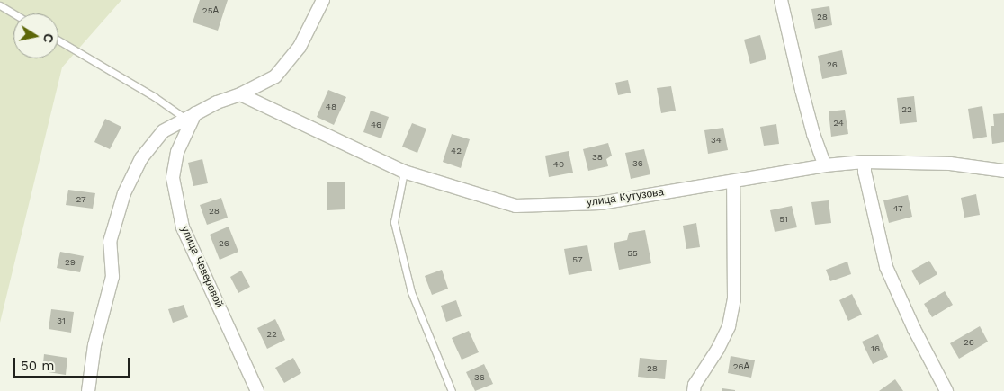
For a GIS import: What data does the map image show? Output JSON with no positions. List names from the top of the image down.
{
  "streets": {
    "street": ["улица Кутузова", "улица Чеверевой"]
  },
  "house_numbers": [
    "25А",
    "28",
    "26",
    "48",
    "22",
    "24",
    "46",
    "34",
    "42",
    "38",
    "36",
    "40",
    "27",
    "47",
    "28",
    "51",
    "26",
    "55",
    "57",
    "29",
    "31",
    "22",
    "26",
    "16",
    "26А",
    "28",
    "36"
  ],
  "scale_bar": "50 m",
  "north": "right"
}
